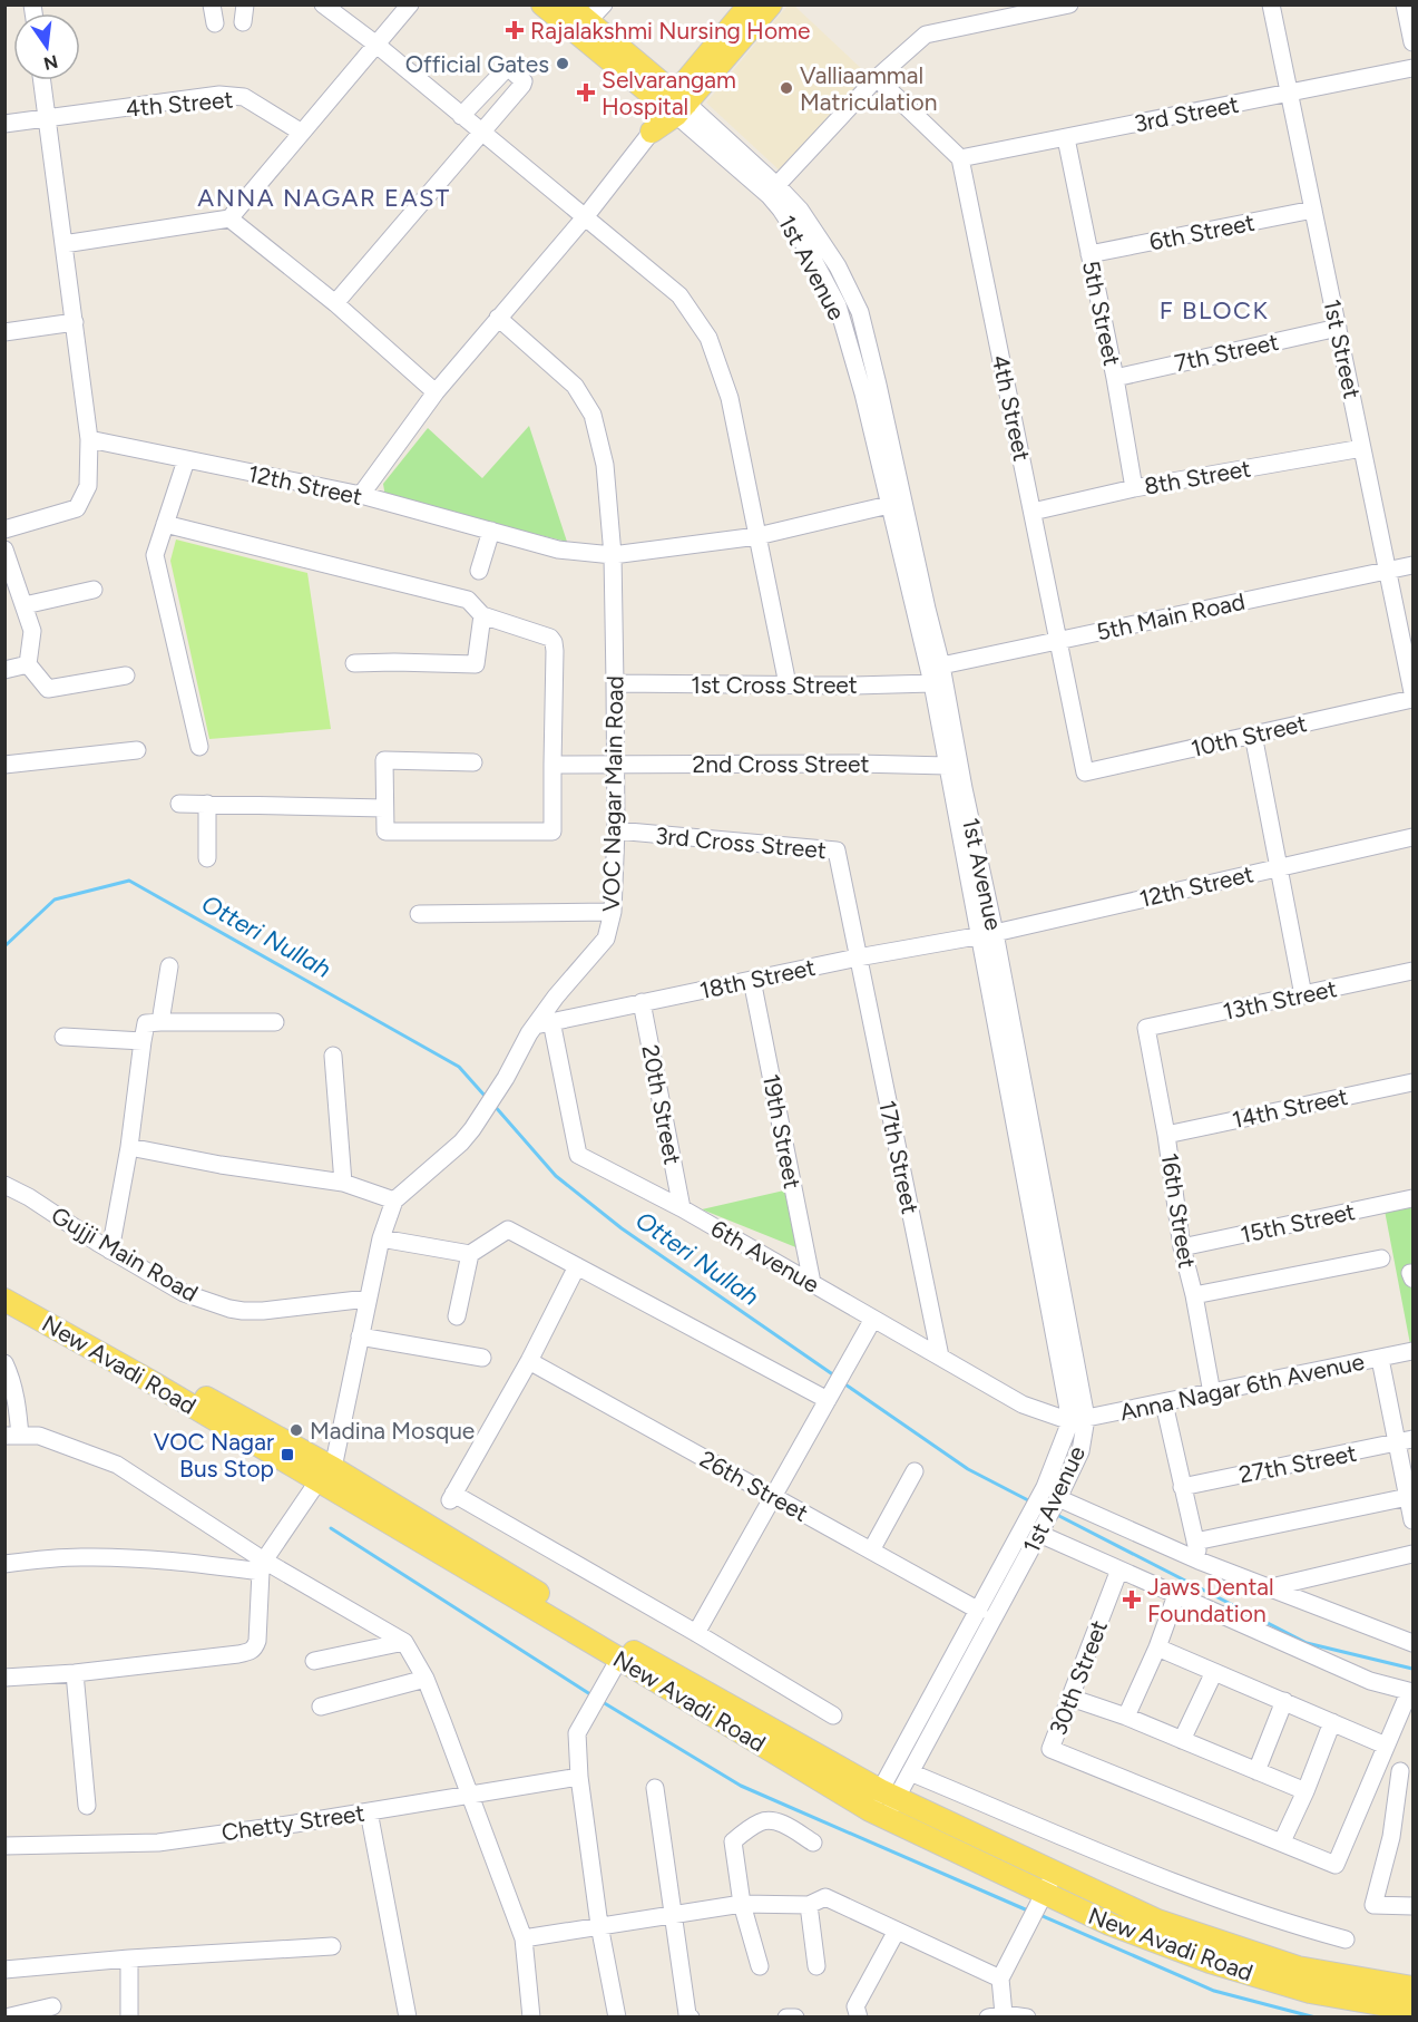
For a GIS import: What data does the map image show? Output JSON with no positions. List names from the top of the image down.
{
  "streets": {
    "main road": ["1st Avenue", "New Avadi Road"],
    "street": [
      "4th Street",
      "3rd Street",
      "6th Street",
      "5th Street",
      "1st Street",
      "7th Street",
      "8th Street",
      "12th Street",
      "5th Main Road",
      "1st Cross Street",
      "10th Street",
      "2nd Cross Street",
      "VOC Nagar Main Road",
      "3rd Cross Street",
      "18th Street",
      "13th Street",
      "20th Street",
      "14th Street",
      "19th Street",
      "17th Street",
      "16th Street",
      "15th Street",
      "Gujji Main Road",
      "6th Avenue",
      "Anna Nagar 6th Avenue",
      "27th Street",
      "26th Street",
      "30th Street",
      "Chetty Street"
    ]
  },
  "crossings": [
    ["4th Street", "3rd Street"],
    ["4th Street", "8th Street"],
    ["4th Street", "5th Main Road"],
    ["4th Street", "10th Street"],
    ["3rd Street", "5th Street"],
    ["3rd Street", "1st Street"],
    ["6th Street", "5th Street"],
    ["6th Street", "1st Street"],
    ["1st Avenue", "12th Street"],
    ["1st Avenue", "5th Main Road"],
    ["1st Avenue", "1st Cross Street"],
    ["1st Avenue", "2nd Cross Street"],
    ["1st Avenue", "18th Street"],
    ["1st Avenue", "6th Avenue"],
    ["1st Avenue", "New Avadi Road"],
    ["1st Avenue", "Anna Nagar 6th Avenue"],
    ["1st Avenue", "26th Street"],
    ["5th Street", "7th Street"],
    ["5th Street", "8th Street"],
    ["1st Street", "7th Street"],
    ["1st Street", "8th Street"],
    ["1st Street", "5th Main Road"],
    ["12th Street", "VOC Nagar Main Road"],
    ["12th Street", "18th Street"],
    ["5th Main Road", "1st Cross Street"],
    ["1st Cross Street", "VOC Nagar Main Road"],
    ["2nd Cross Street", "VOC Nagar Main Road"],
    ["VOC Nagar Main Road", "3rd Cross Street"],
    ["VOC Nagar Main Road", "18th Street"],
    ["VOC Nagar Main Road", "Gujji Main Road"],
    ["VOC Nagar Main Road", "6th Avenue"],
    ["VOC Nagar Main Road", "New Avadi Road"],
    ["3rd Cross Street", "18th Street"],
    ["3rd Cross Street", "17th Street"],
    ["18th Street", "20th Street"],
    ["18th Street", "19th Street"],
    ["18th Street", "17th Street"],
    ["18th Street", "6th Avenue"],
    ["13th Street", "16th Street"],
    ["20th Street", "6th Avenue"],
    ["14th Street", "16th Street"],
    ["19th Street", "6th Avenue"],
    ["17th Street", "6th Avenue"],
    ["16th Street", "15th Street"],
    ["16th Street", "Anna Nagar 6th Avenue"],
    ["6th Avenue", "Anna Nagar 6th Avenue"]
  ],
  "districts": ["ANNA NAGAR EAST", "F BLOCK"],
  "water": ["Otteri Nullah"],
  "places": {
    "health": ["Rajalakshmi Nursing Home", "Selvarangam Hospital", "Jaws Dental Foundation"],
    "other": ["Official Gates", "Valliaammal Matriculation", "Madina Mosque"],
    "transit": ["VOC Nagar Bus Stop"]
  },
  "north": "bottom"
}
